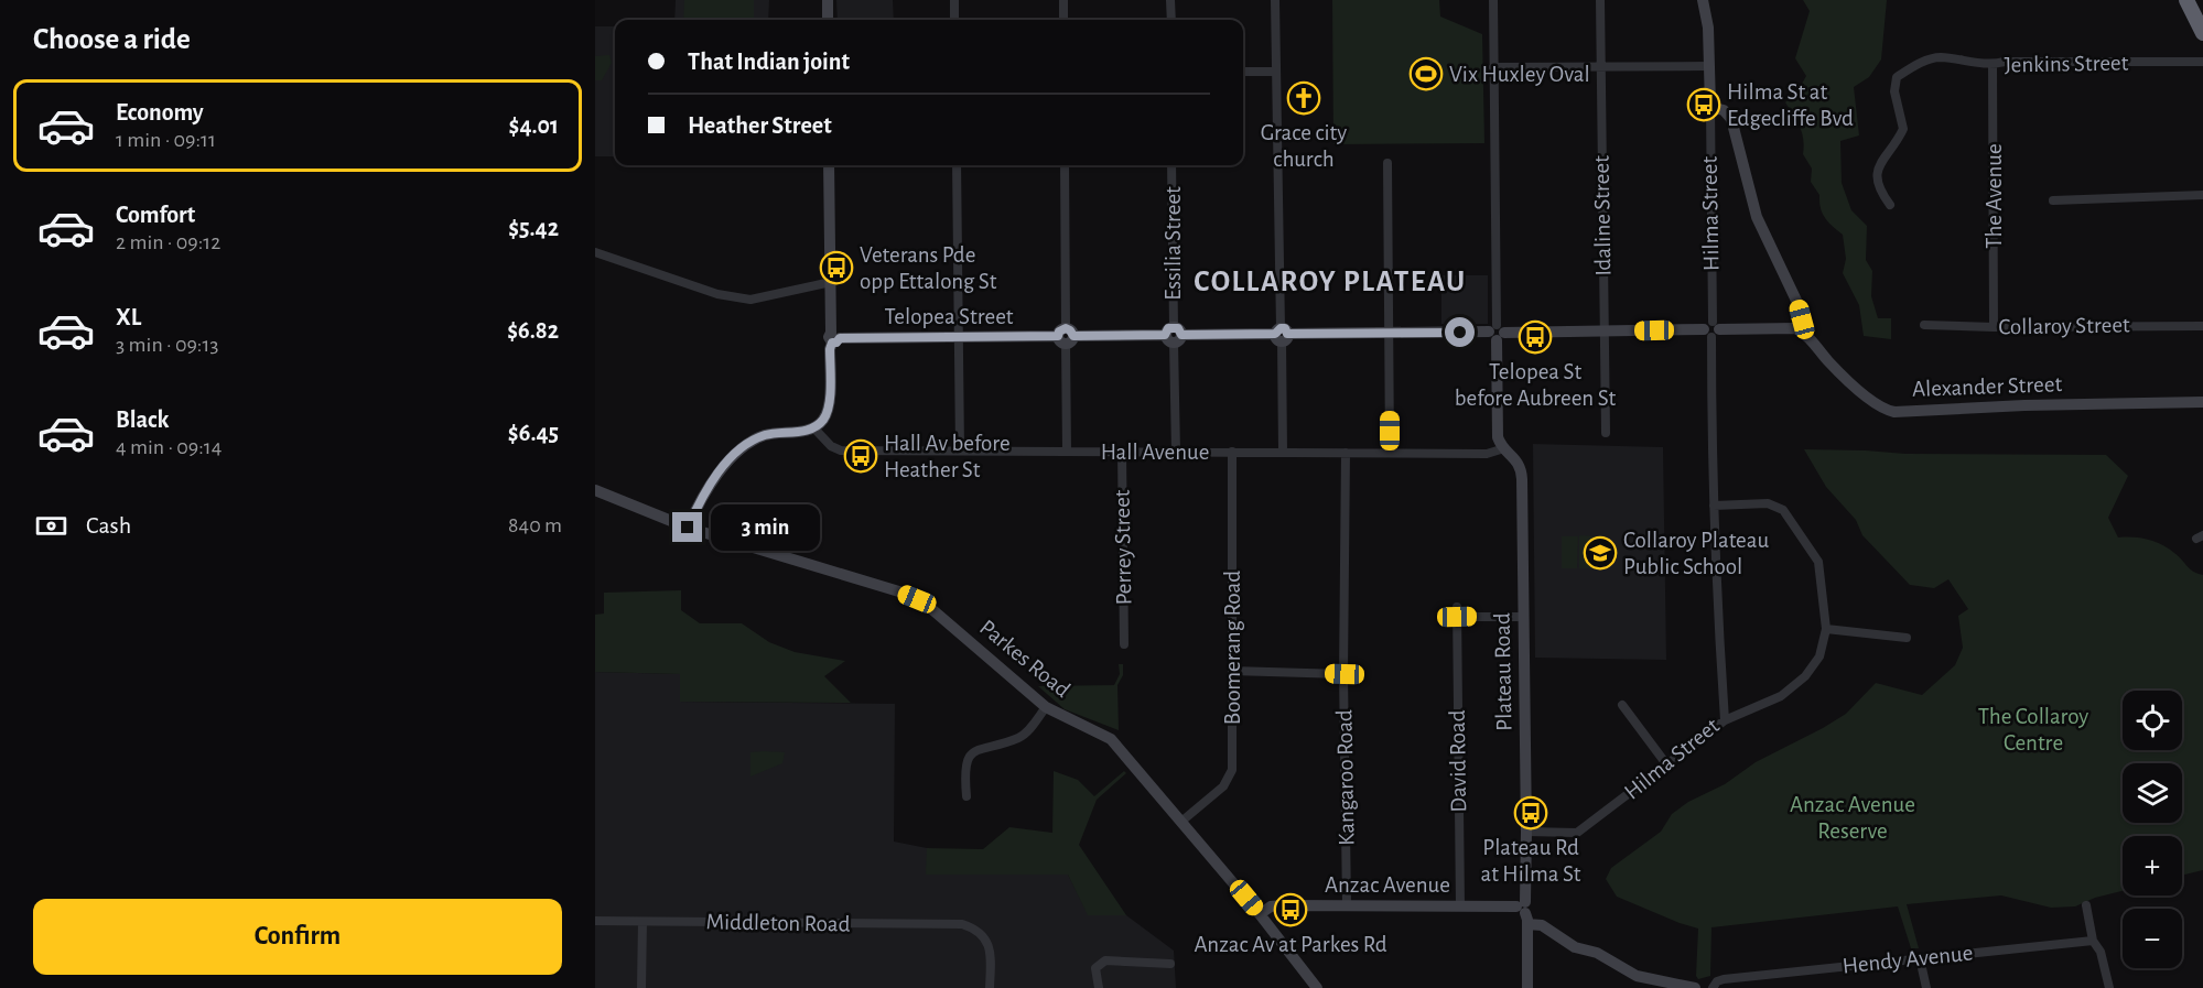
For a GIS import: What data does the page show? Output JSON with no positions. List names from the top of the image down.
{
  "streets": {
    "street": [
      "Jenkins Street",
      "The Avenue",
      "Hilma Street",
      "Idaline Street",
      "Essilia Street",
      "Telopea Street",
      "Collaroy Street",
      "Alexander Street",
      "Hall Avenue",
      "Perrey Street",
      "Boomerang Road",
      "Parkes Road",
      "Plateau Road",
      "David Road",
      "Kangaroo Road",
      "Anzac Avenue",
      "Middleton Road",
      "Hendy Avenue"
    ]
  },
  "crossings": [
    ["Jenkins Street", "The Avenue"],
    ["The Avenue", "Collaroy Street"],
    ["Hilma Street", "Telopea Street"],
    ["Hilma Street", "Plateau Road"],
    ["Idaline Street", "Telopea Street"],
    ["Essilia Street", "Telopea Street"],
    ["Essilia Street", "Hall Avenue"],
    ["Telopea Street", "Alexander Street"],
    ["Hall Avenue", "Perrey Street"],
    ["Hall Avenue", "Boomerang Road"],
    ["Hall Avenue", "Plateau Road"],
    ["Hall Avenue", "Kangaroo Road"],
    ["Boomerang Road", "Parkes Road"],
    ["Parkes Road", "Anzac Avenue"],
    ["Plateau Road", "Anzac Avenue"],
    ["David Road", "Anzac Avenue"],
    ["Kangaroo Road", "Anzac Avenue"]
  ],
  "districts": ["COLLAROY PLATEAU"],
  "parks": ["The Collaroy Centre", "Anzac Avenue Reserve"],
  "places": {
    "sports": ["Vix Huxley Oval"],
    "church": ["Grace city church"],
    "bus stop": [
      "Hilma St at Edgecliffe Bvd",
      "Veterans Pde opp Ettalong St",
      "Telopea St before Aubreen St",
      "Hall Av before Heather St",
      "Plateau Rd at Hilma St",
      "Anzac Av at Parkes Rd"
    ],
    "school or university": ["Collaroy Plateau Public School"]
  },
  "page": {
    "heading": "Choose a ride",
    "banner": ["That Indian joint", "Heather Street"],
    "list": [
      {
        "name": "Economy",
        "note": "1 min · 09:11",
        "value": "$4.01"
      },
      {
        "name": "Comfort",
        "note": "2 min · 09:12",
        "value": "$5.42"
      },
      {
        "name": "XL",
        "note": "3 min · 09:13",
        "value": "$6.82"
      },
      {
        "name": "Black",
        "note": "4 min · 09:14",
        "value": "$6.45"
      }
    ],
    "pay": ["Cash", "840 m"],
    "bubble": "3 min",
    "map_buttons": ["+", "−"],
    "buttons": "Confirm"
  }
}
